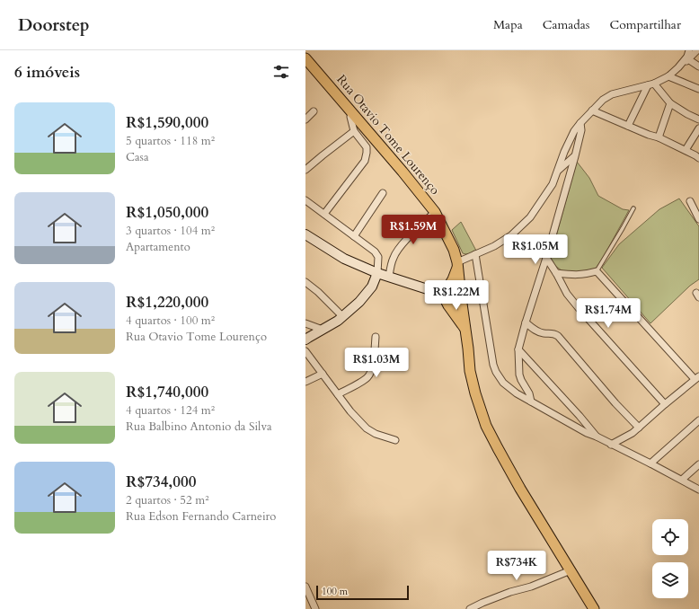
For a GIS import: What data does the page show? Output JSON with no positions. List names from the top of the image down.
{
  "streets": {
    "main road": ["Rua Otavio Tome Lourenço"]
  },
  "scale_bar": "100 m",
  "page": {
    "header": "Doorstep",
    "nav": ["Mapa", "Camadas", "Compartilhar"],
    "heading": "6 imóveis",
    "list": [
      {
        "name": "R$1,590,000",
        "note": "5 quartos · 118 m² · Casa"
      },
      {
        "name": "R$1,050,000",
        "note": "3 quartos · 104 m² · Apartamento"
      },
      {
        "name": "R$1,220,000",
        "note": "4 quartos · 100 m² · Rua Otavio Tome Lourenço"
      },
      {
        "name": "R$1,740,000",
        "note": "4 quartos · 124 m² · Rua Balbino Antonio da Silva"
      },
      {
        "name": "R$734,000",
        "note": "2 quartos · 52 m² · Rua Edson Fernando Carneiro"
      }
    ],
    "price": [
      "R$1.59M",
      "R$1.05M",
      "R$1.22M",
      "R$1.74M",
      "R$1.03M",
      "R$734K"
    ],
    "scale": "100 m"
  }
}
